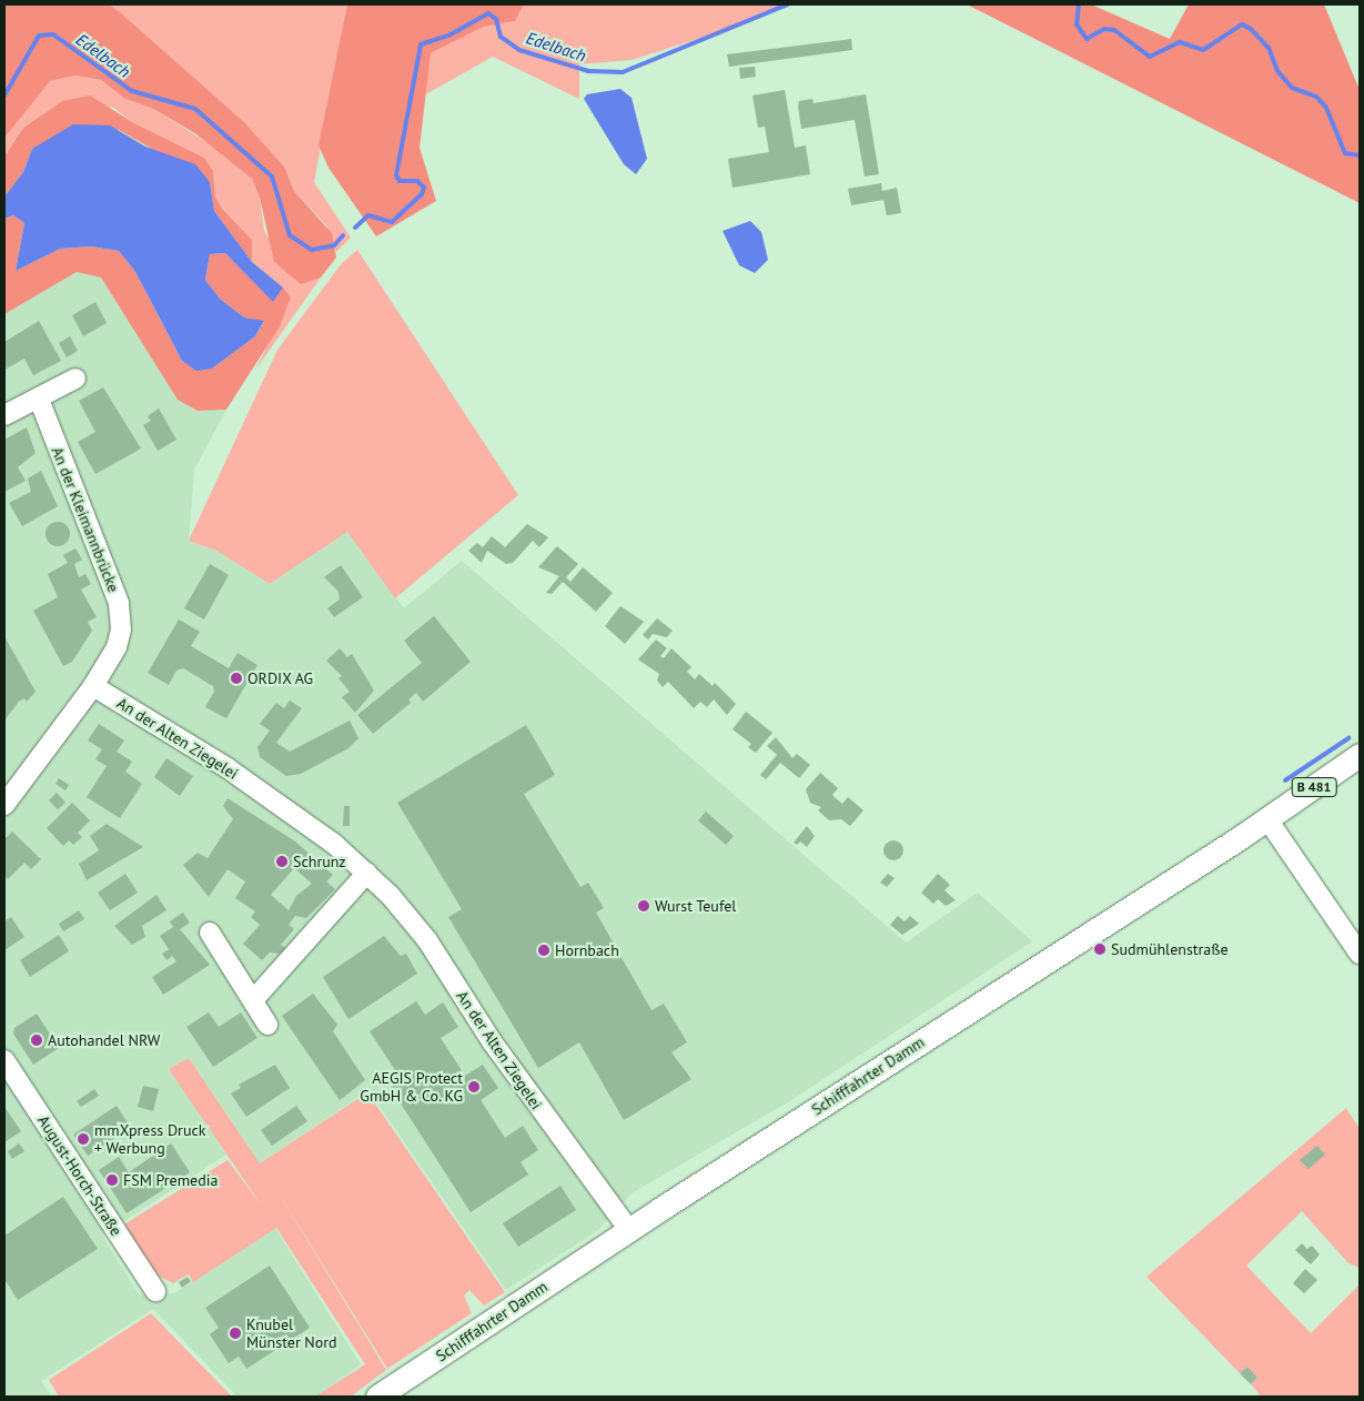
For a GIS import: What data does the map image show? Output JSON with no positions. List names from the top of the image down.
{
  "streets": {
    "main road": ["B 481", "Schifffahrter Damm"],
    "street": ["An der Kleimannbrücke", "An der Alten Ziegelei", "August-Horch-Straße"]
  },
  "crossings": [
    ["An der Kleimannbrücke", "An der Alten Ziegelei"],
    ["An der Alten Ziegelei", "Schifffahrter Damm"]
  ],
  "water": ["Edelbach"],
  "places": [
    "ORDIX AG",
    "Schrunz",
    "Wurst Teufel",
    "Sudmühlenstraße",
    "Hornbach",
    "Autohandel NRW",
    "AEGIS Protect GmbH & Co. KG",
    "mmXpress Druck + Werbung",
    "FSM Premedia",
    "Knubel Münster Nord"
  ]
}
